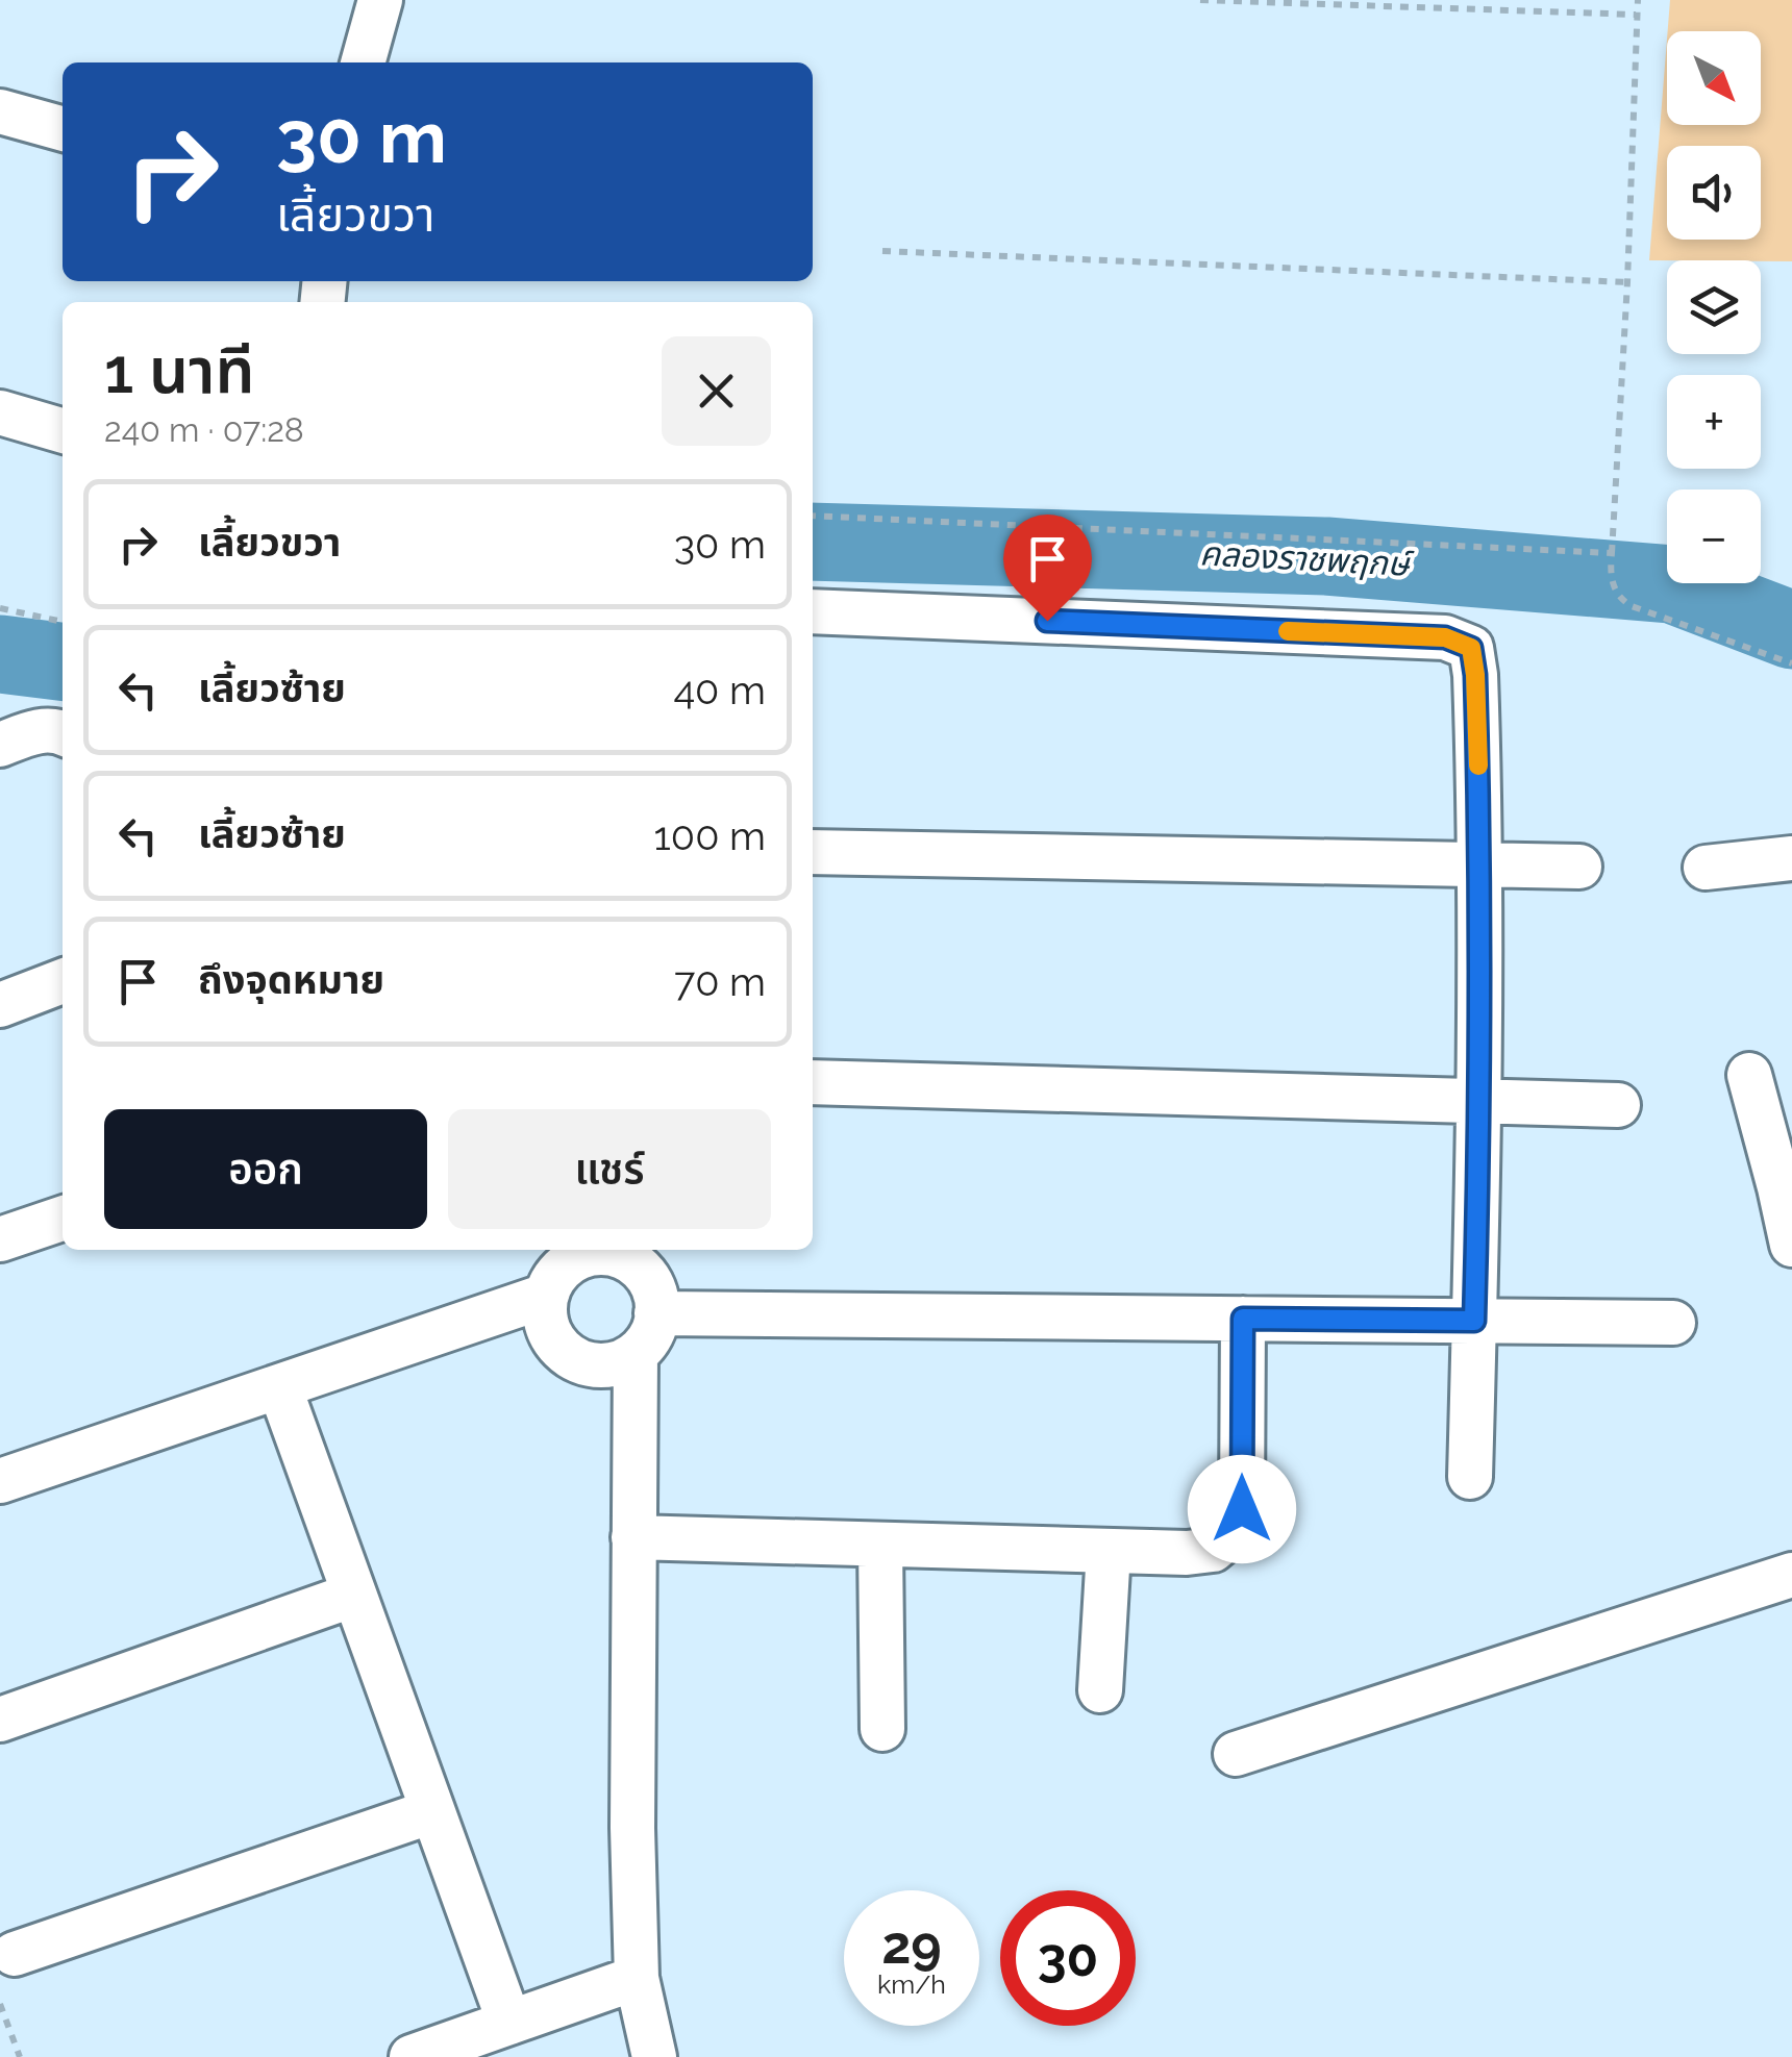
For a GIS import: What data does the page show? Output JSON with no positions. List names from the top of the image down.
{
  "water": ["คลองราชพฤกษ์"],
  "north": "bottom right",
  "page": {
    "map_buttons": ["+", "−"],
    "turn": ["30 m", "เลี้ยวขวา"],
    "heading": ["1 นาที", "240 m · 07:28"],
    "list": [
      {
        "name": "เลี้ยวขวา",
        "value": "30 m"
      },
      {
        "name": "เลี้ยวซ้าย",
        "value": "40 m"
      },
      {
        "name": "เลี้ยวซ้าย",
        "value": "100 m"
      },
      {
        "name": "ถึงจุดหมาย",
        "value": "70 m"
      }
    ],
    "buttons": ["ออก", "แชร์"],
    "speed": "29 km/h",
    "limit": "30"
  }
}
